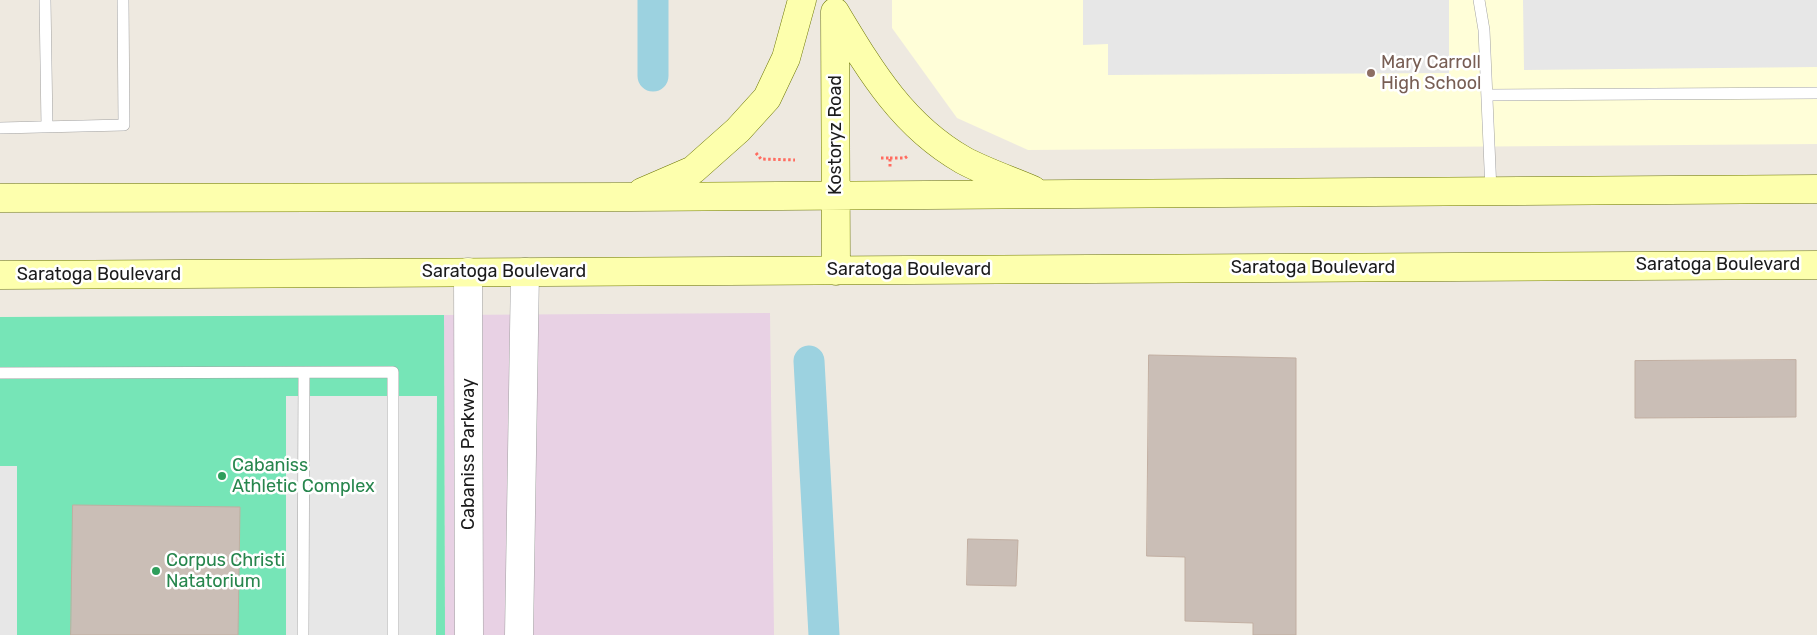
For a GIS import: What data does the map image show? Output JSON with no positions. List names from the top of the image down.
{
  "streets": {
    "main road": ["Kostoryz Road", "Saratoga Boulevard"],
    "street": ["Cabaniss Parkway"]
  },
  "crossings": [
    ["Kostoryz Road", "Saratoga Boulevard"],
    ["Saratoga Boulevard", "Cabaniss Parkway"]
  ],
  "places": ["Mary Carroll High School", "Cabaniss Athletic Complex", "Corpus Christi Natatorium"]
}
